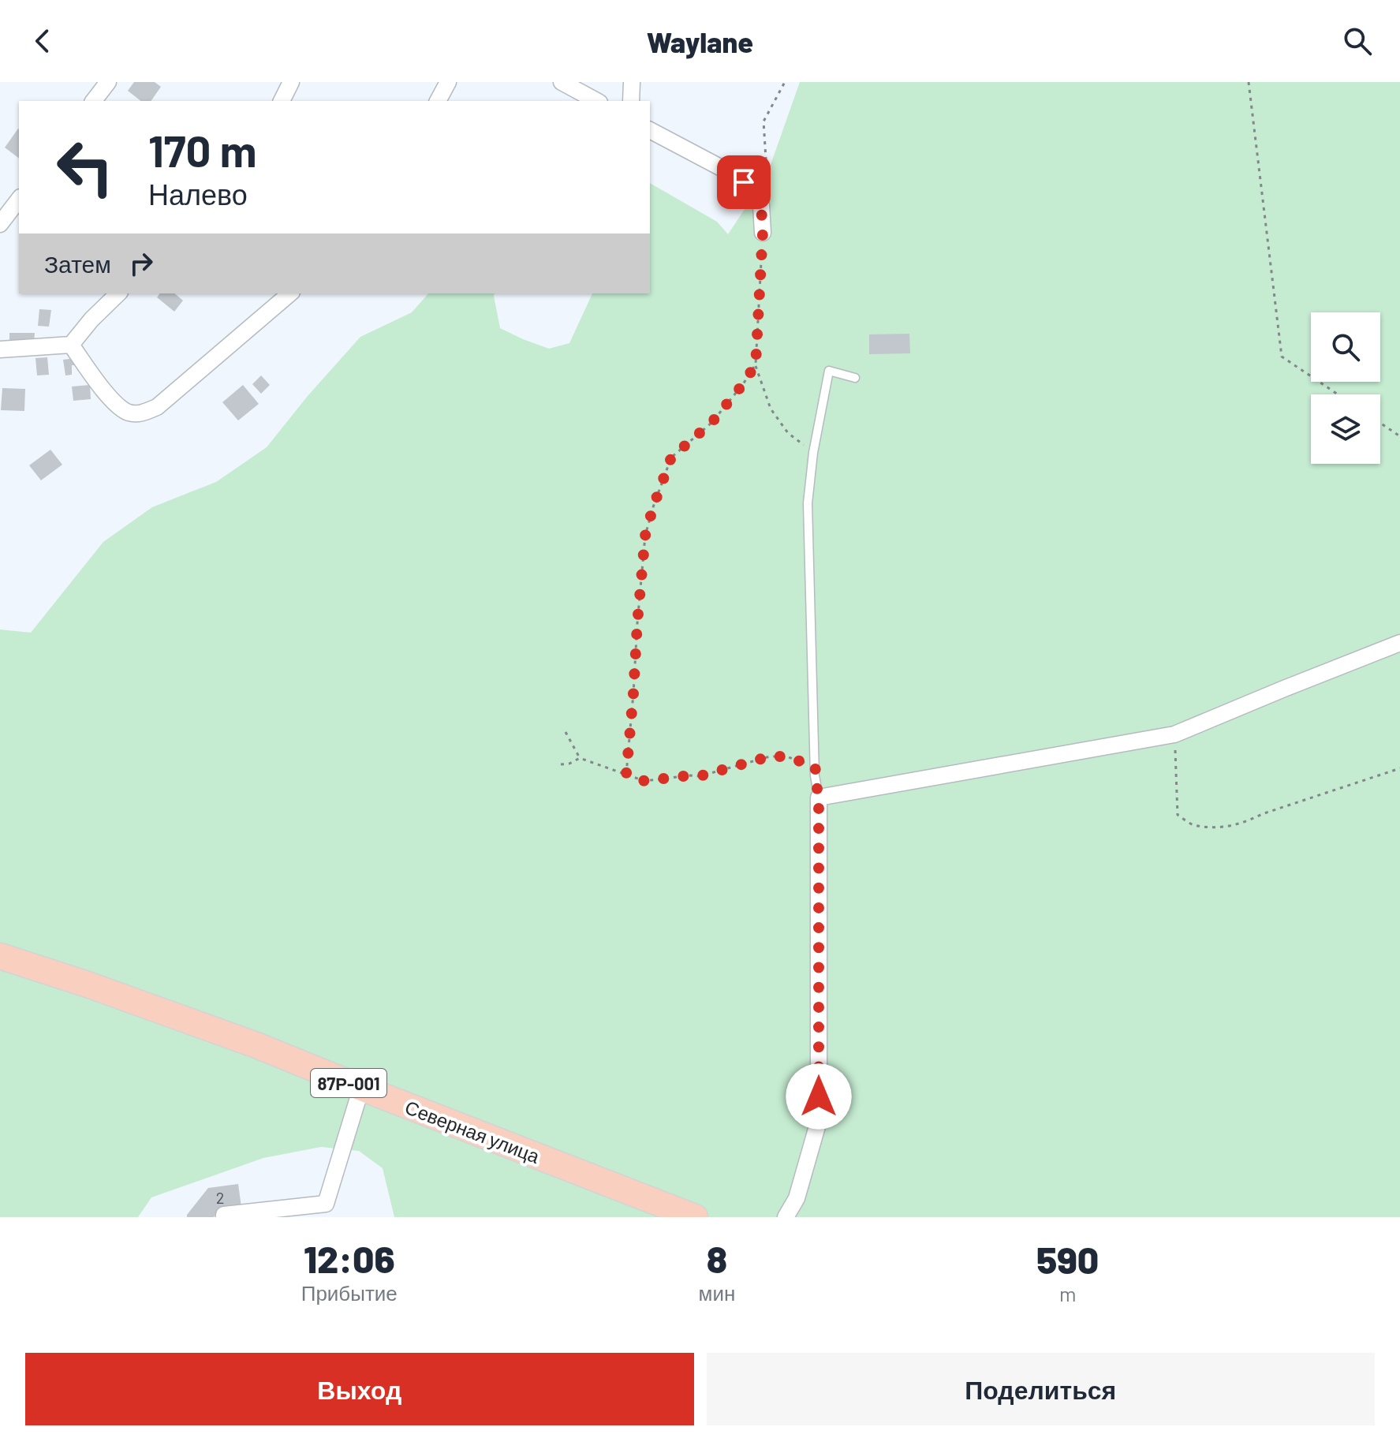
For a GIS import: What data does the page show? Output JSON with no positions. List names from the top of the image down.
{
  "streets": {
    "main road": ["87Р-001", "Северная улица"]
  },
  "house_numbers": ["2"],
  "page": {
    "header": "Waylane",
    "turn": ["170 m", "Налево"],
    "then": "Затем",
    "eta": [
      "12:06",
      "Прибытие",
      "8",
      "мин",
      "590",
      "m"
    ],
    "buttons": ["Выход", "Поделиться"]
  }
}
